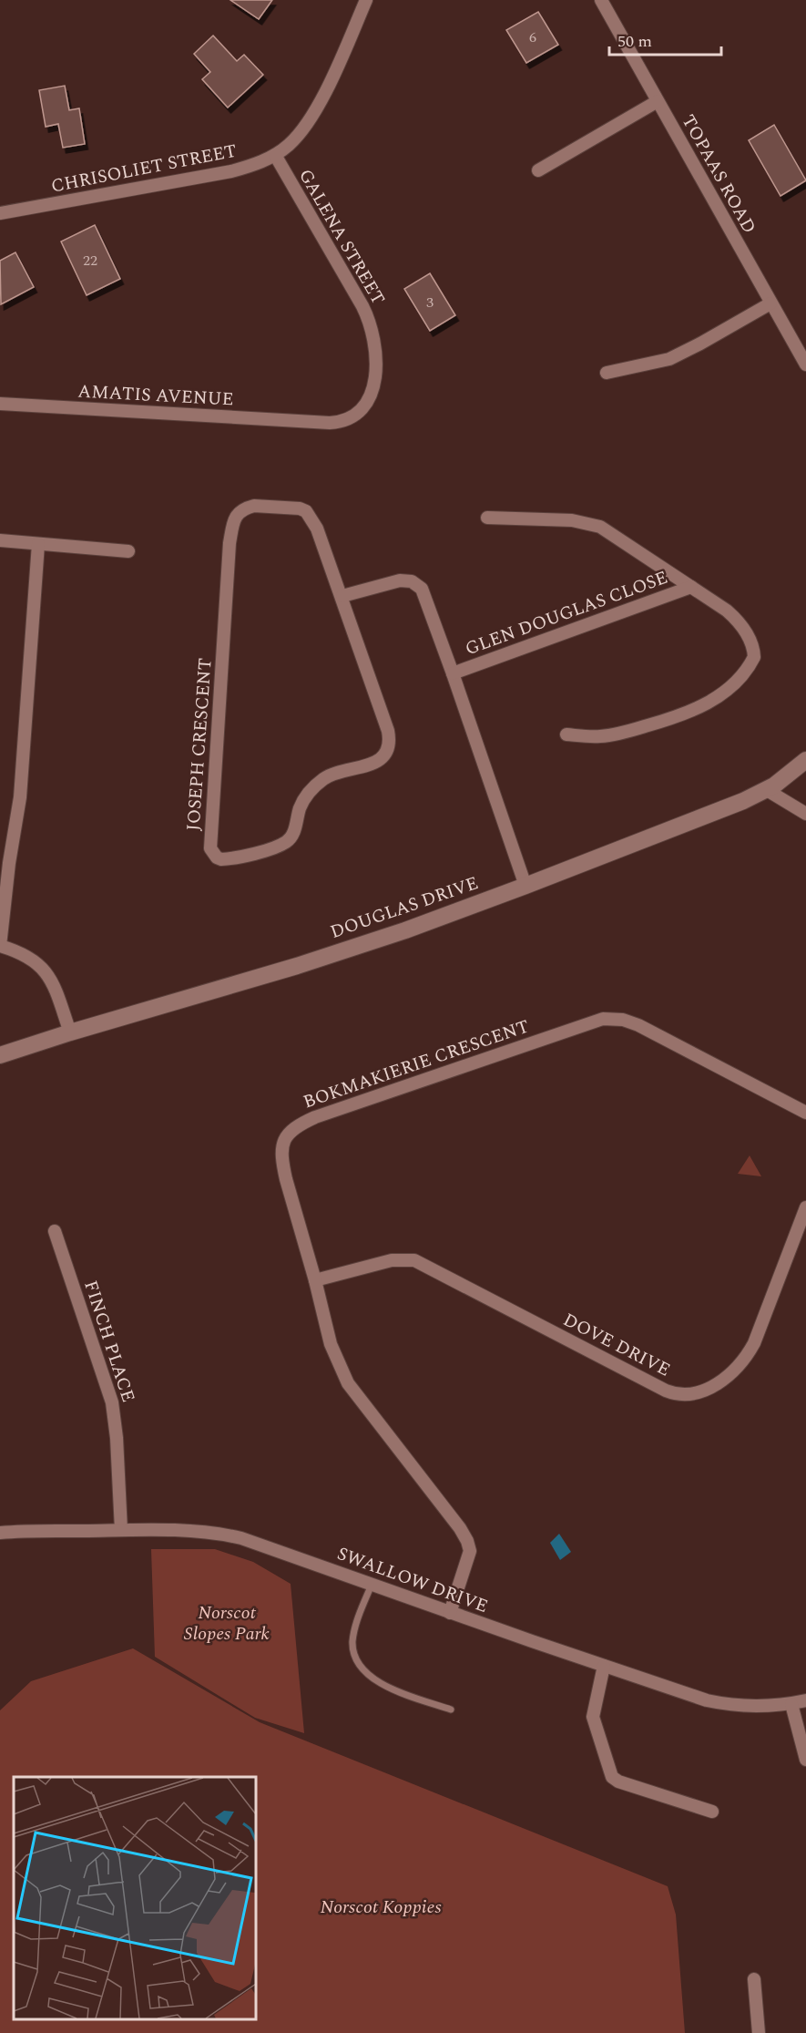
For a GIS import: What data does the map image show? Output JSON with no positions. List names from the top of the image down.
{
  "streets": {
    "street": [
      "CHRISOLIET STREET",
      "TOPAAS ROAD",
      "GALENA STREET",
      "AMATIS AVENUE",
      "GLEN DOUGLAS CLOSE",
      "JOSEPH CRESCENT",
      "DOUGLAS DRIVE",
      "BOKMAKIERIE CRESCENT",
      "FINCH PLACE",
      "DOVE DRIVE",
      "SWALLOW DRIVE"
    ]
  },
  "crossings": [
    ["CHRISOLIET STREET", "GALENA STREET"],
    ["GALENA STREET", "AMATIS AVENUE"],
    ["BOKMAKIERIE CRESCENT", "DOVE DRIVE"],
    ["BOKMAKIERIE CRESCENT", "SWALLOW DRIVE"],
    ["FINCH PLACE", "SWALLOW DRIVE"]
  ],
  "parks": ["Norscot Slopes Park", "Norscot Koppies"],
  "house_numbers": ["6", "22", "3"],
  "scale_bar": "50 m"
}
